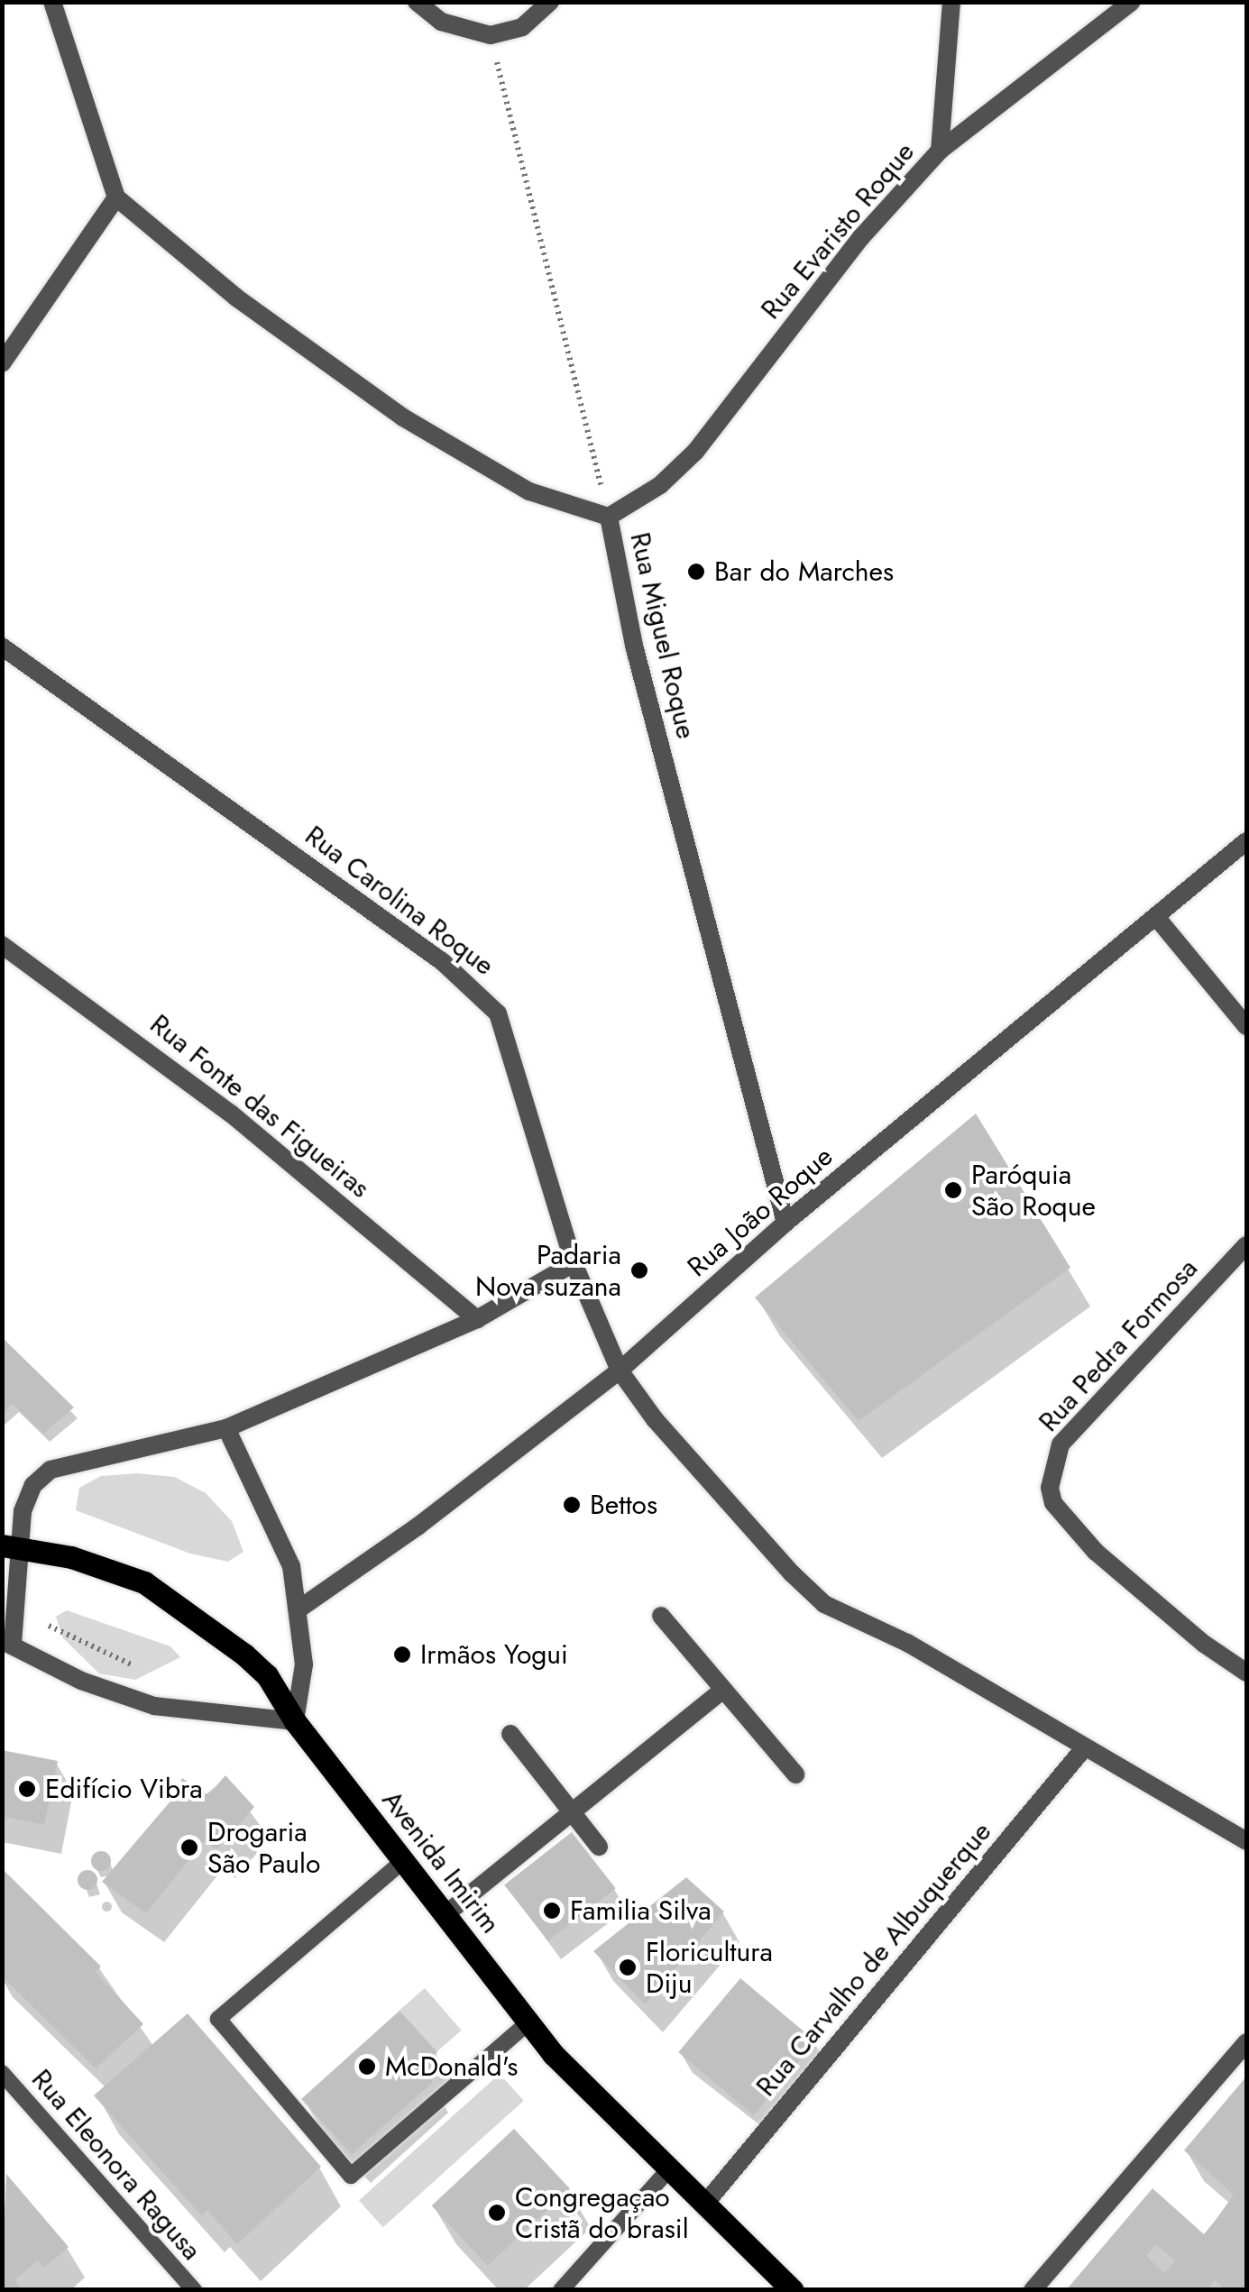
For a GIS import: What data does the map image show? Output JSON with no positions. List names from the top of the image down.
{
  "streets": {
    "main road": ["Avenida Imirim"],
    "street": [
      "Rua Evaristo Roque",
      "Rua Miguel Roque",
      "Rua Carolina Roque",
      "Rua Fonte das Figueiras",
      "Rua João Roque",
      "Rua Pedra Formosa",
      "Rua Carvalho de Albuquerque"
    ],
    "lane": ["Rua Eleonora Ragusa"]
  },
  "crossings": [
    ["Rua Evaristo Roque", "Rua Miguel Roque"],
    ["Rua Miguel Roque", "Rua João Roque"],
    ["Rua Carolina Roque", "Rua João Roque"],
    ["Rua Carolina Roque", "Rua Carvalho de Albuquerque"],
    ["Avenida Imirim", "Rua Carvalho de Albuquerque"]
  ],
  "places": [
    "Bar do Marches",
    "Paróquia São Roque",
    "Padaria Nova suzana",
    "Bettos",
    "Irmãos Yogui",
    "Edifício Vibra",
    "Drogaria São Paulo",
    "Familia Silva",
    "Floricultura Diju",
    "McDonald's",
    "Congregaçao Cristã do brasil"
  ]
}
